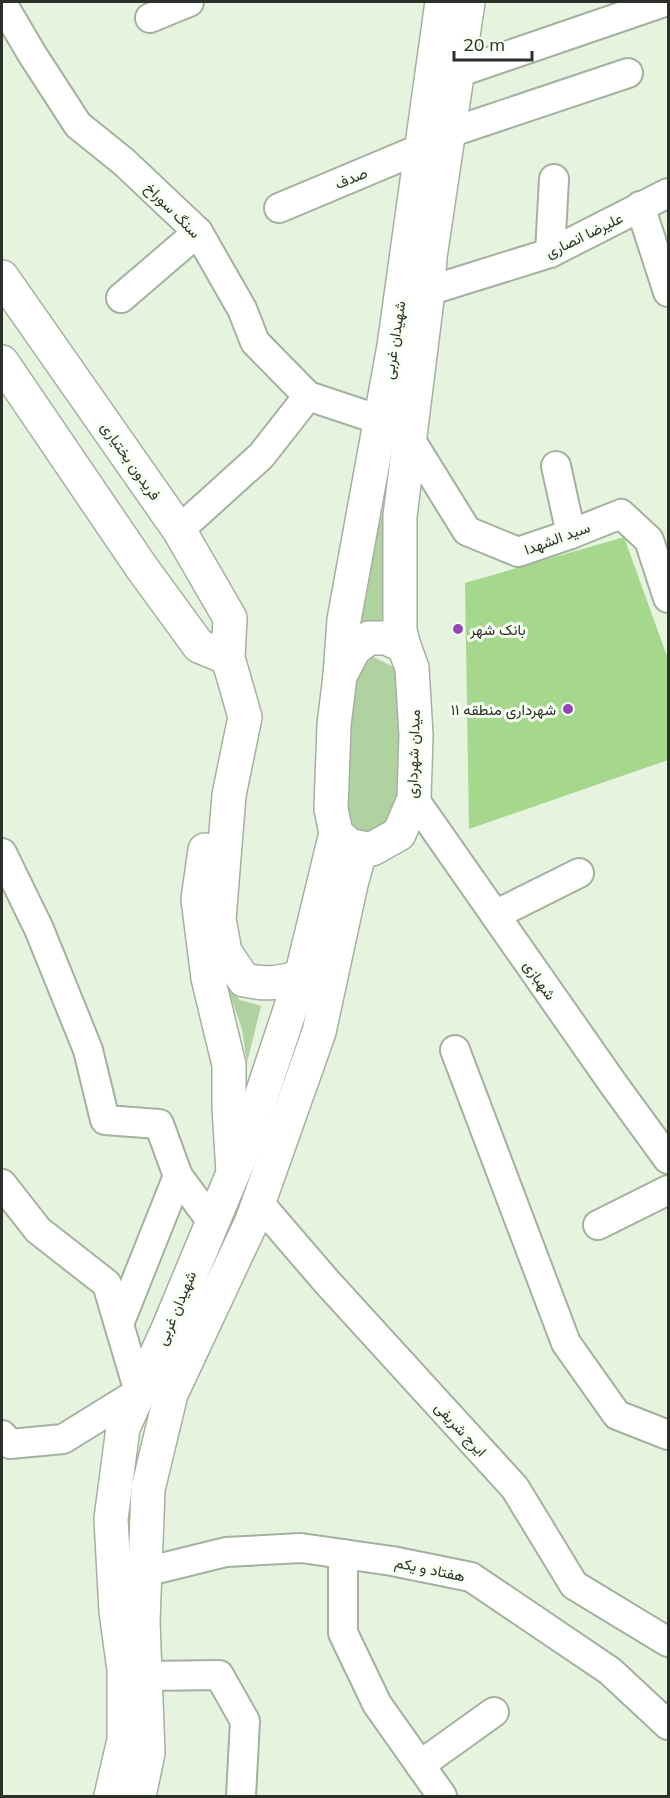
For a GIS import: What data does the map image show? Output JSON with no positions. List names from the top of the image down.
{
  "streets": {
    "main road": ["شهیدان غربی", "فریدون بختیاری", "میدان شهرداری"],
    "street": [
      "صدف",
      "سنگ سوراخ",
      "علیرضا انصاری",
      "سید الشهدا",
      "شهبازی",
      "ایرج شریفی",
      "هفتاد و یکم"
    ]
  },
  "crossings": [
    ["صدف", "شهیدان غربی"],
    ["سنگ سوراخ", "شهیدان غربی"],
    ["علیرضا انصاری", "شهیدان غربی"],
    ["شهیدان غربی", "سید الشهدا"],
    ["شهیدان غربی", "میدان شهرداری"],
    ["شهیدان غربی", "ایرج شریفی"],
    ["شهیدان غربی", "هفتاد و یکم"],
    ["میدان شهرداری", "شهبازی"]
  ],
  "places": ["بانک شهر", "شهرداری منطقه ۱۱"],
  "scale_bar": "20 m"
}
